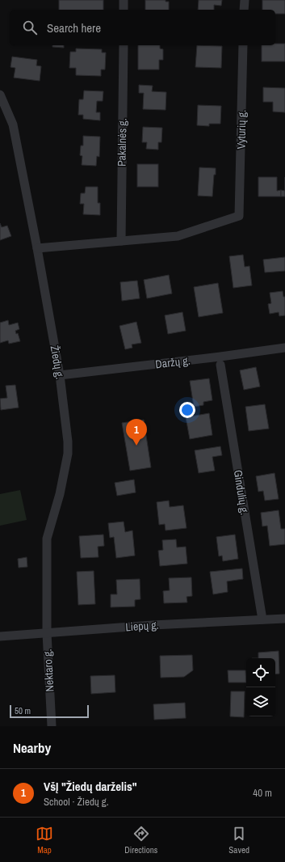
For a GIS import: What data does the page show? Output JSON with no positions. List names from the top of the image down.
{
  "streets": {
    "street": [
      "Vyturių g.",
      "Pakalnės g.",
      "Žiedų g.",
      "Daržų g.",
      "Gindulių g.",
      "Liepų g.",
      "Nektaro g."
    ]
  },
  "crossings": [
    ["Vyturių g.", "Pakalnės g."],
    ["Žiedų g.", "Daržų g."],
    ["Žiedų g.", "Liepų g."],
    ["Žiedų g.", "Nektaro g."],
    ["Gindulių g.", "Liepų g."],
    ["Liepų g.", "Nektaro g."]
  ],
  "scale_bar": "50 m",
  "page": {
    "search": "Search here",
    "pins": "1",
    "scale": "50 m",
    "heading": "Nearby",
    "list": [
      {
        "mark": "1",
        "name": "VšĮ \"Žiedų darželis\"",
        "note": "School · Žiedų g.",
        "value": "40 m"
      }
    ],
    "nav": ["Map", "Directions", "Saved"]
  }
}
